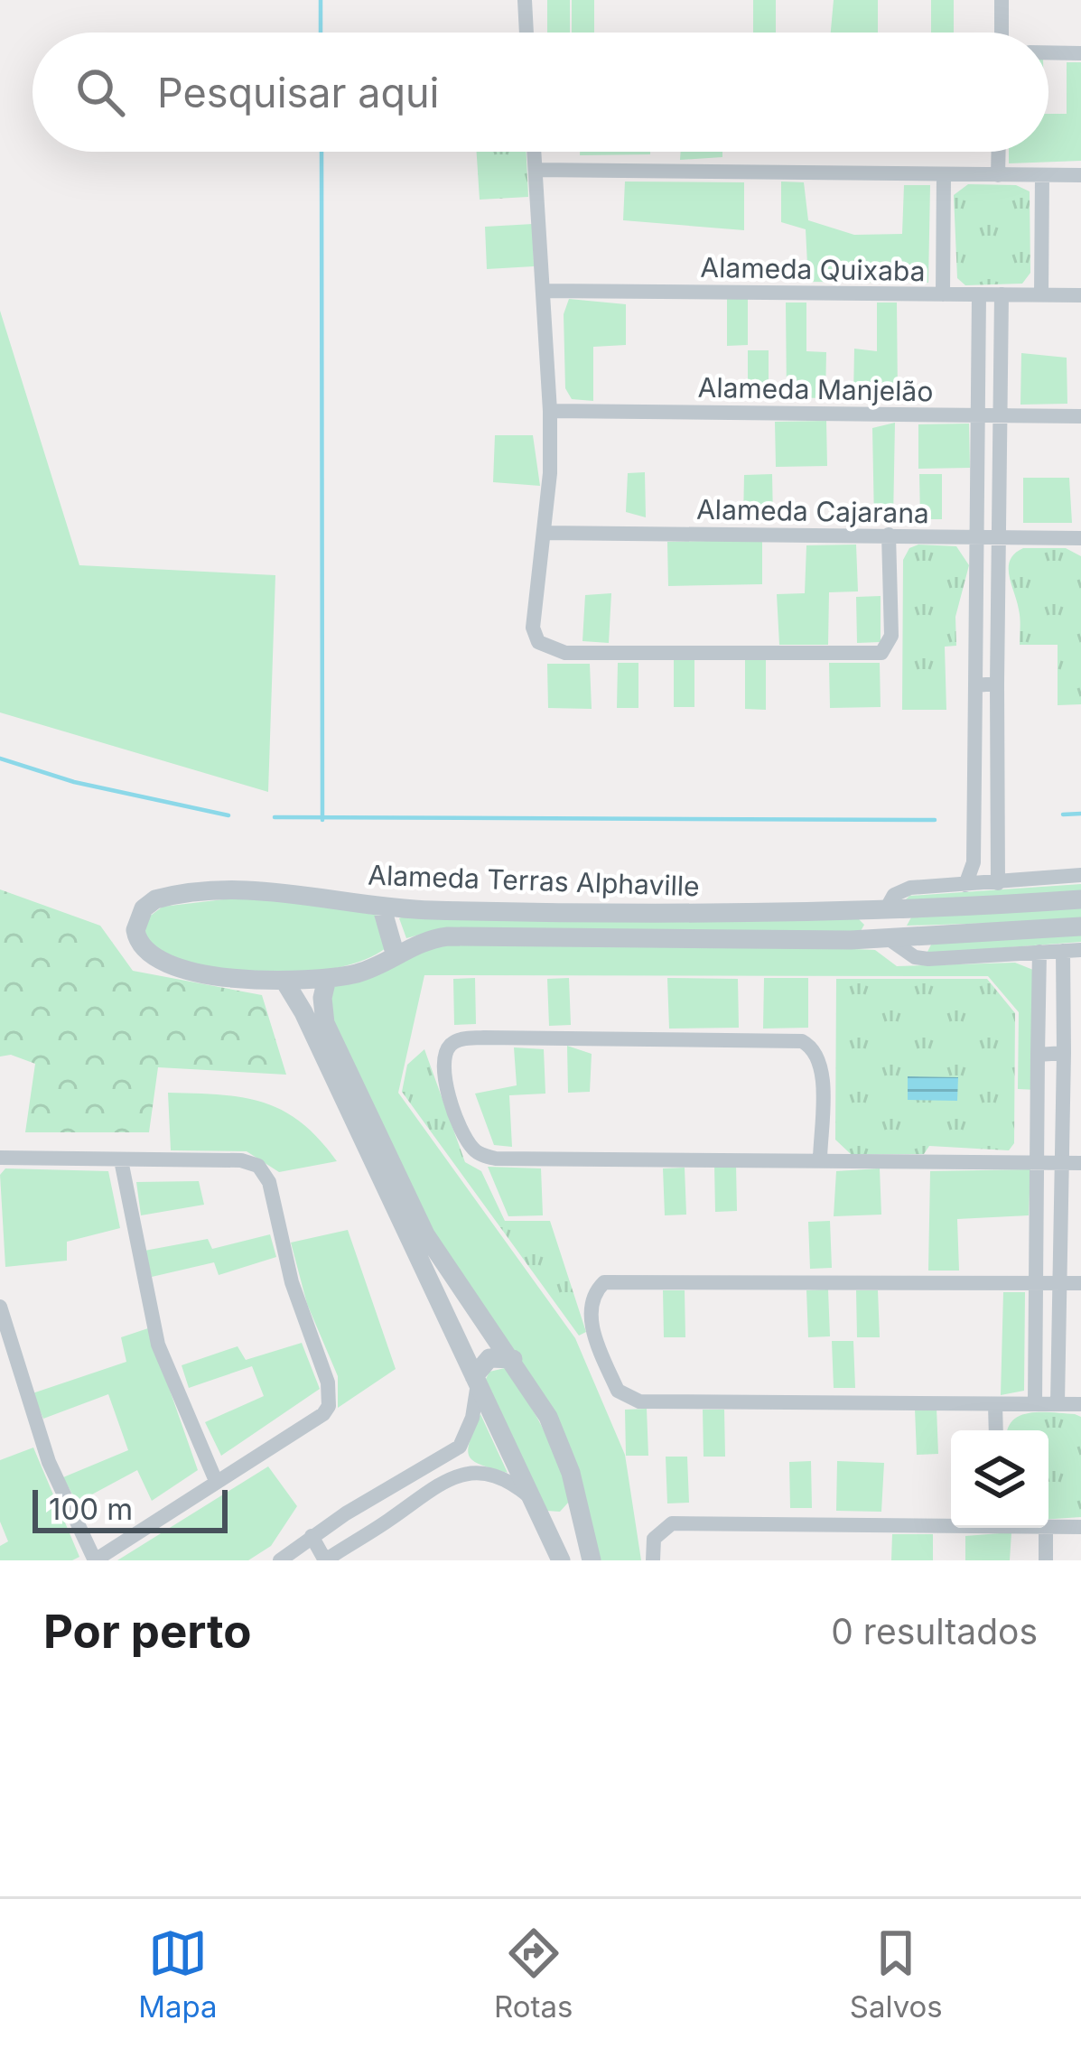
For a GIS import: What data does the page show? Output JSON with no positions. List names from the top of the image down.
{
  "streets": {
    "street": [
      "Alameda Quixaba",
      "Alameda Manjelão",
      "Alameda Cajarana",
      "Alameda Terras Alphaville"
    ]
  },
  "scale_bar": "100 m",
  "page": {
    "search": "Pesquisar aqui",
    "scale": "100 m",
    "heading": ["Por perto", "0 resultados"],
    "nav": ["Mapa", "Rotas", "Salvos"]
  }
}
